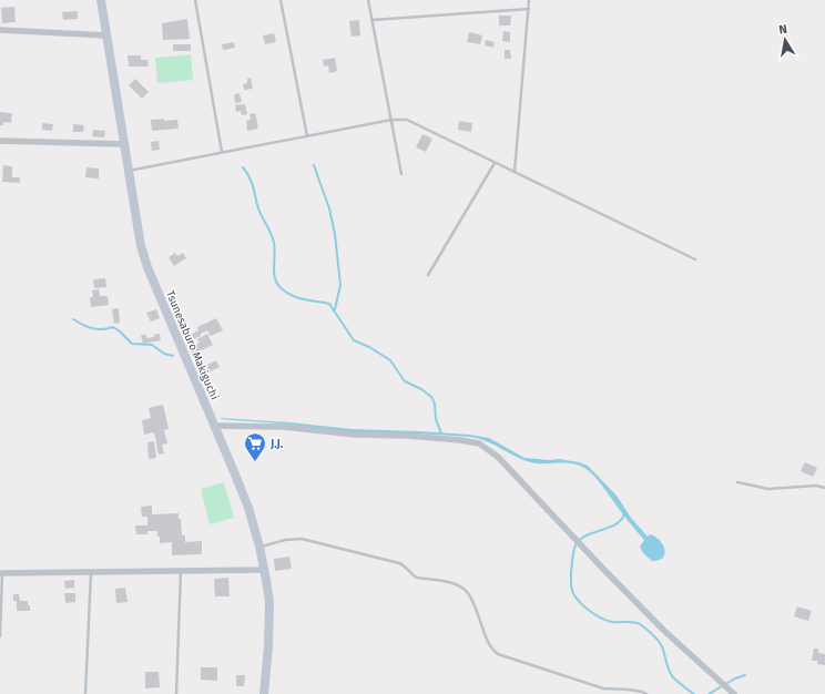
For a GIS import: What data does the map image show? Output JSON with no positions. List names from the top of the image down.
{
  "streets": {
    "street": ["Tsunesaburo Makiguchi"]
  },
  "places": {
    "supermarket": ["J.J."]
  },
  "north": "top"
}
